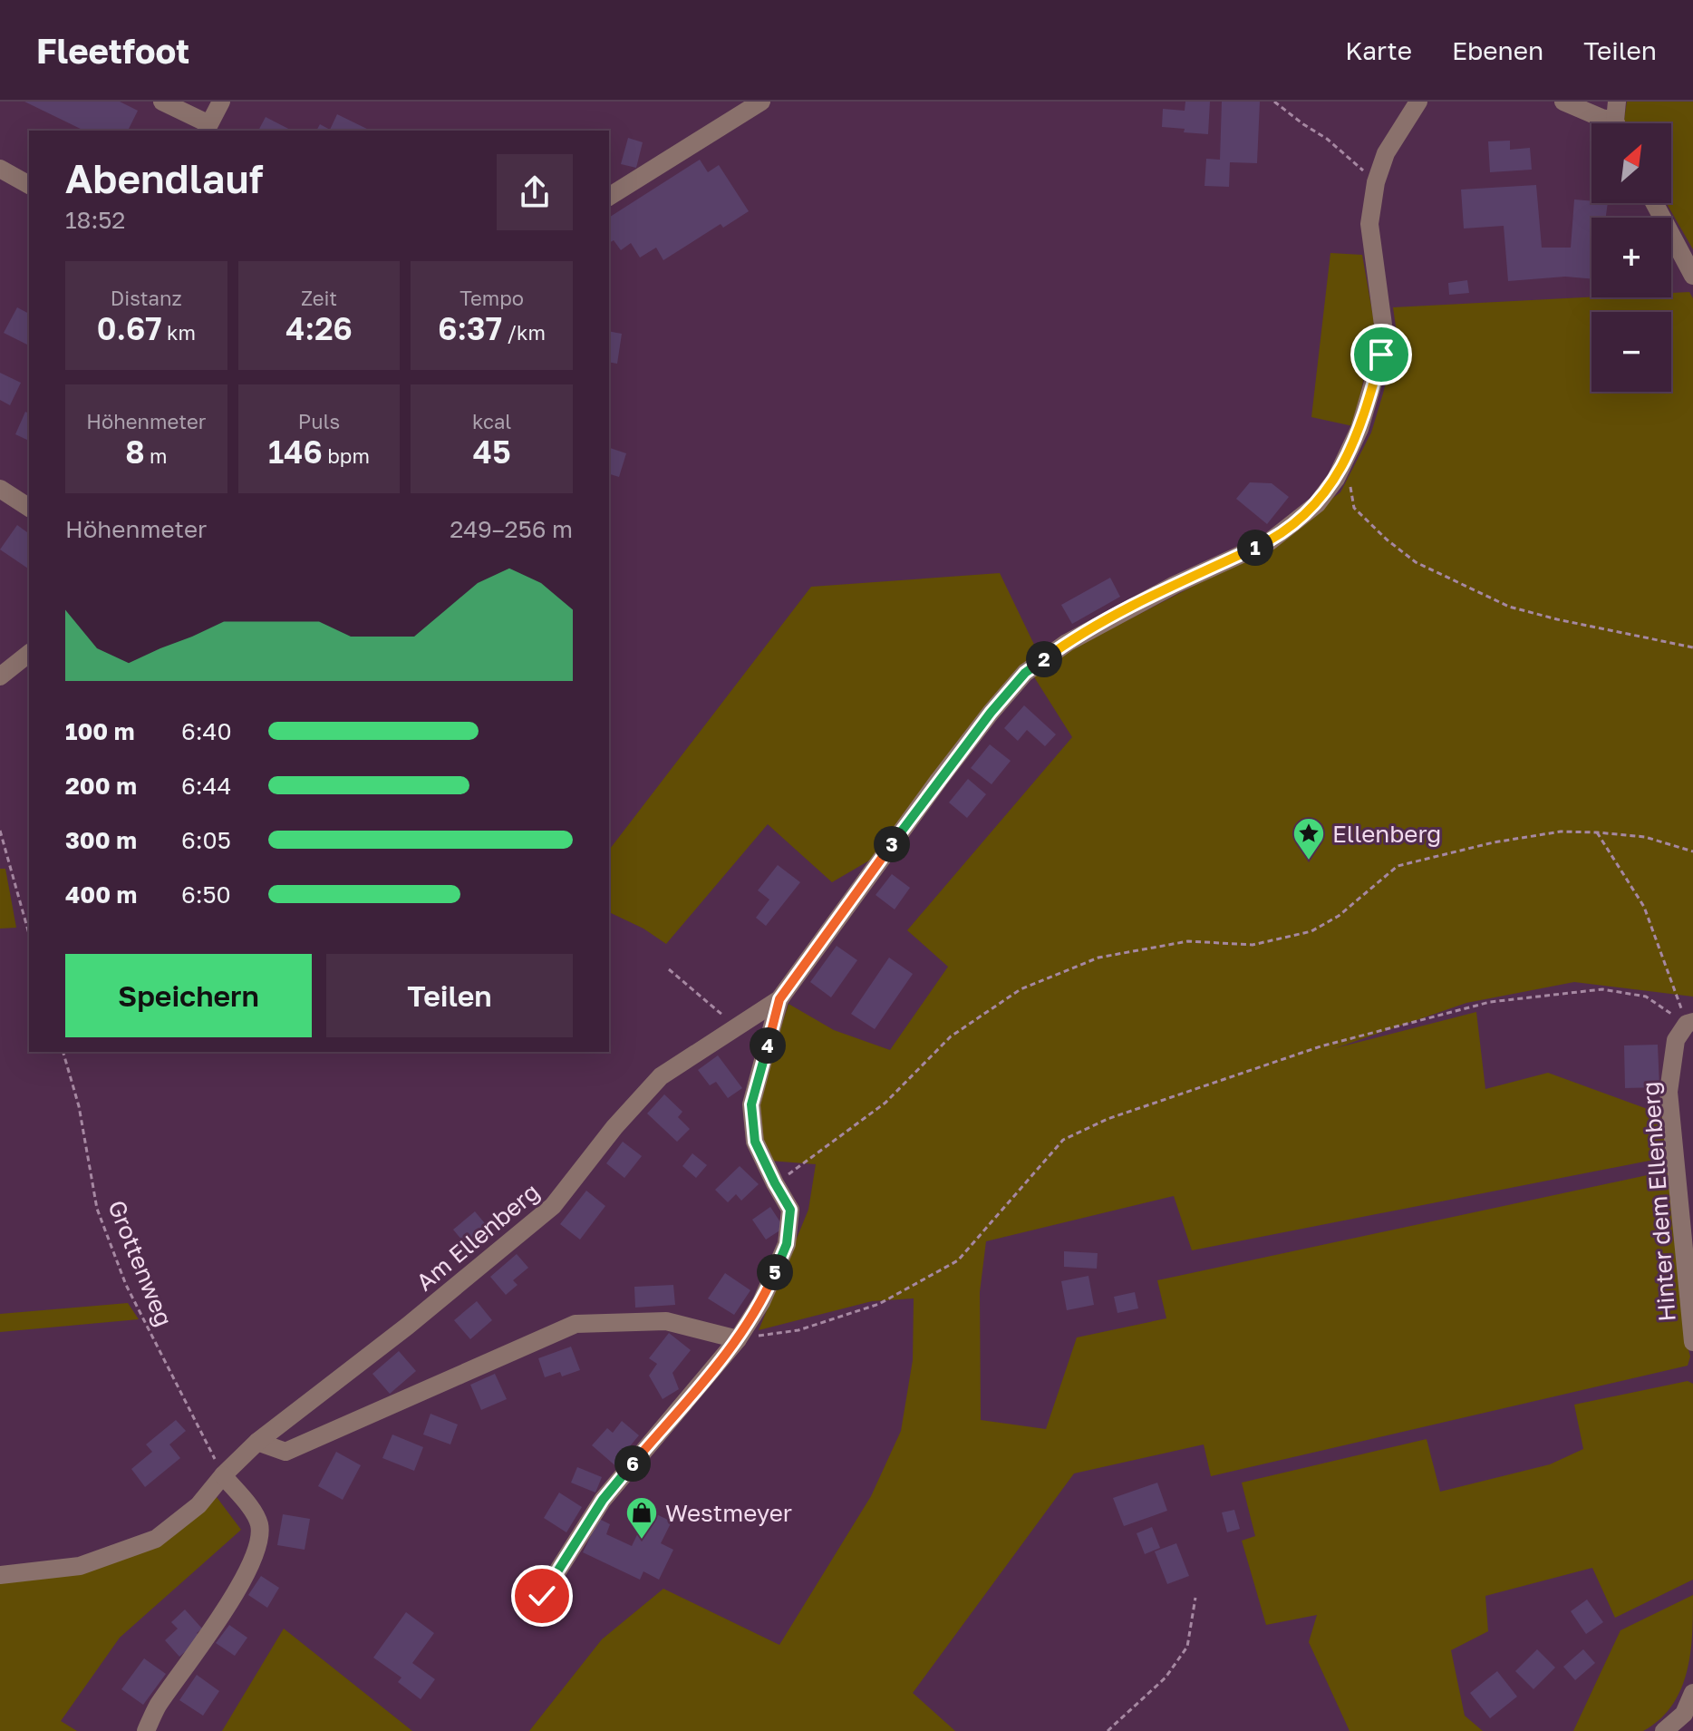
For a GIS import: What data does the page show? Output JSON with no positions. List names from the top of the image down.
{
  "streets": {
    "street": ["Hinter dem Ellenberg", "Am Ellenberg"],
    "path": ["Grottenweg"]
  },
  "crossings": [
    ["Am Ellenberg", "Grottenweg"]
  ],
  "places": {
    "place": ["Ellenberg"],
    "shop": ["Westmeyer"]
  },
  "north": "top right",
  "page": {
    "header": "Fleetfoot",
    "nav": ["Karte", "Ebenen", "Teilen"],
    "map_buttons": ["+", "−"],
    "heading": ["Abendlauf", "18:52"],
    "stats": [
      ["Distanz", "0.67 km"],
      ["Zeit", "4:26"],
      ["Tempo", "6:37 /km"],
      ["Höhenmeter", "8 m"],
      ["Puls", "146 bpm"],
      ["kcal", "45"]
    ],
    "chart": ["Höhenmeter", "249–256 m"],
    "pins": [
      "1",
      "2",
      "3",
      "4",
      "5",
      "6"
    ],
    "list": [
      {
        "name": "100 m",
        "note": "6:40"
      },
      {
        "name": "200 m",
        "note": "6:44"
      },
      {
        "name": "300 m",
        "note": "6:05"
      },
      {
        "name": "400 m",
        "note": "6:50"
      }
    ],
    "buttons": ["Speichern", "Teilen"]
  }
}
